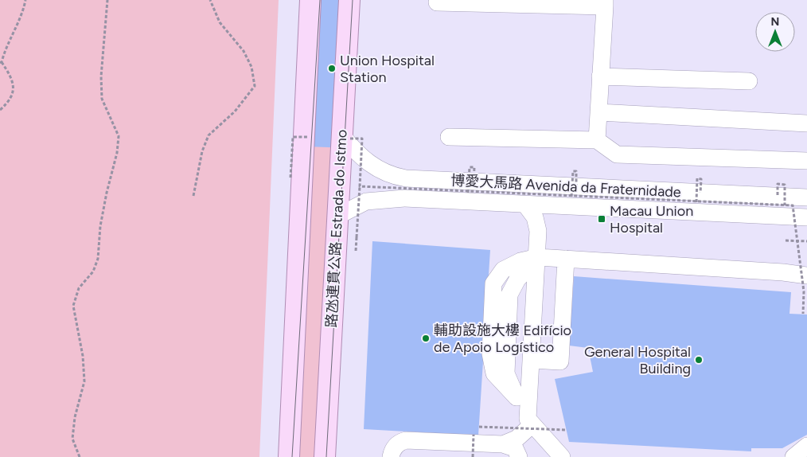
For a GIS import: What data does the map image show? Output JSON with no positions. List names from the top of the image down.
{
  "streets": {
    "main road": ["路氹連貫公路 Estrada do Istmo"],
    "street": ["博愛大馬路 Avenida da Fraternidade"]
  },
  "crossings": [
    ["博愛大馬路 Avenida da Fraternidade", "路氹連貫公路 Estrada do Istmo"]
  ],
  "places": {
    "other": ["Union Hospital Station", "輔助設施大樓 Edifício de Apoio Logístico", "General Hospital Building"],
    "transit": ["Macau Union Hospital"]
  },
  "north": "top"
}
